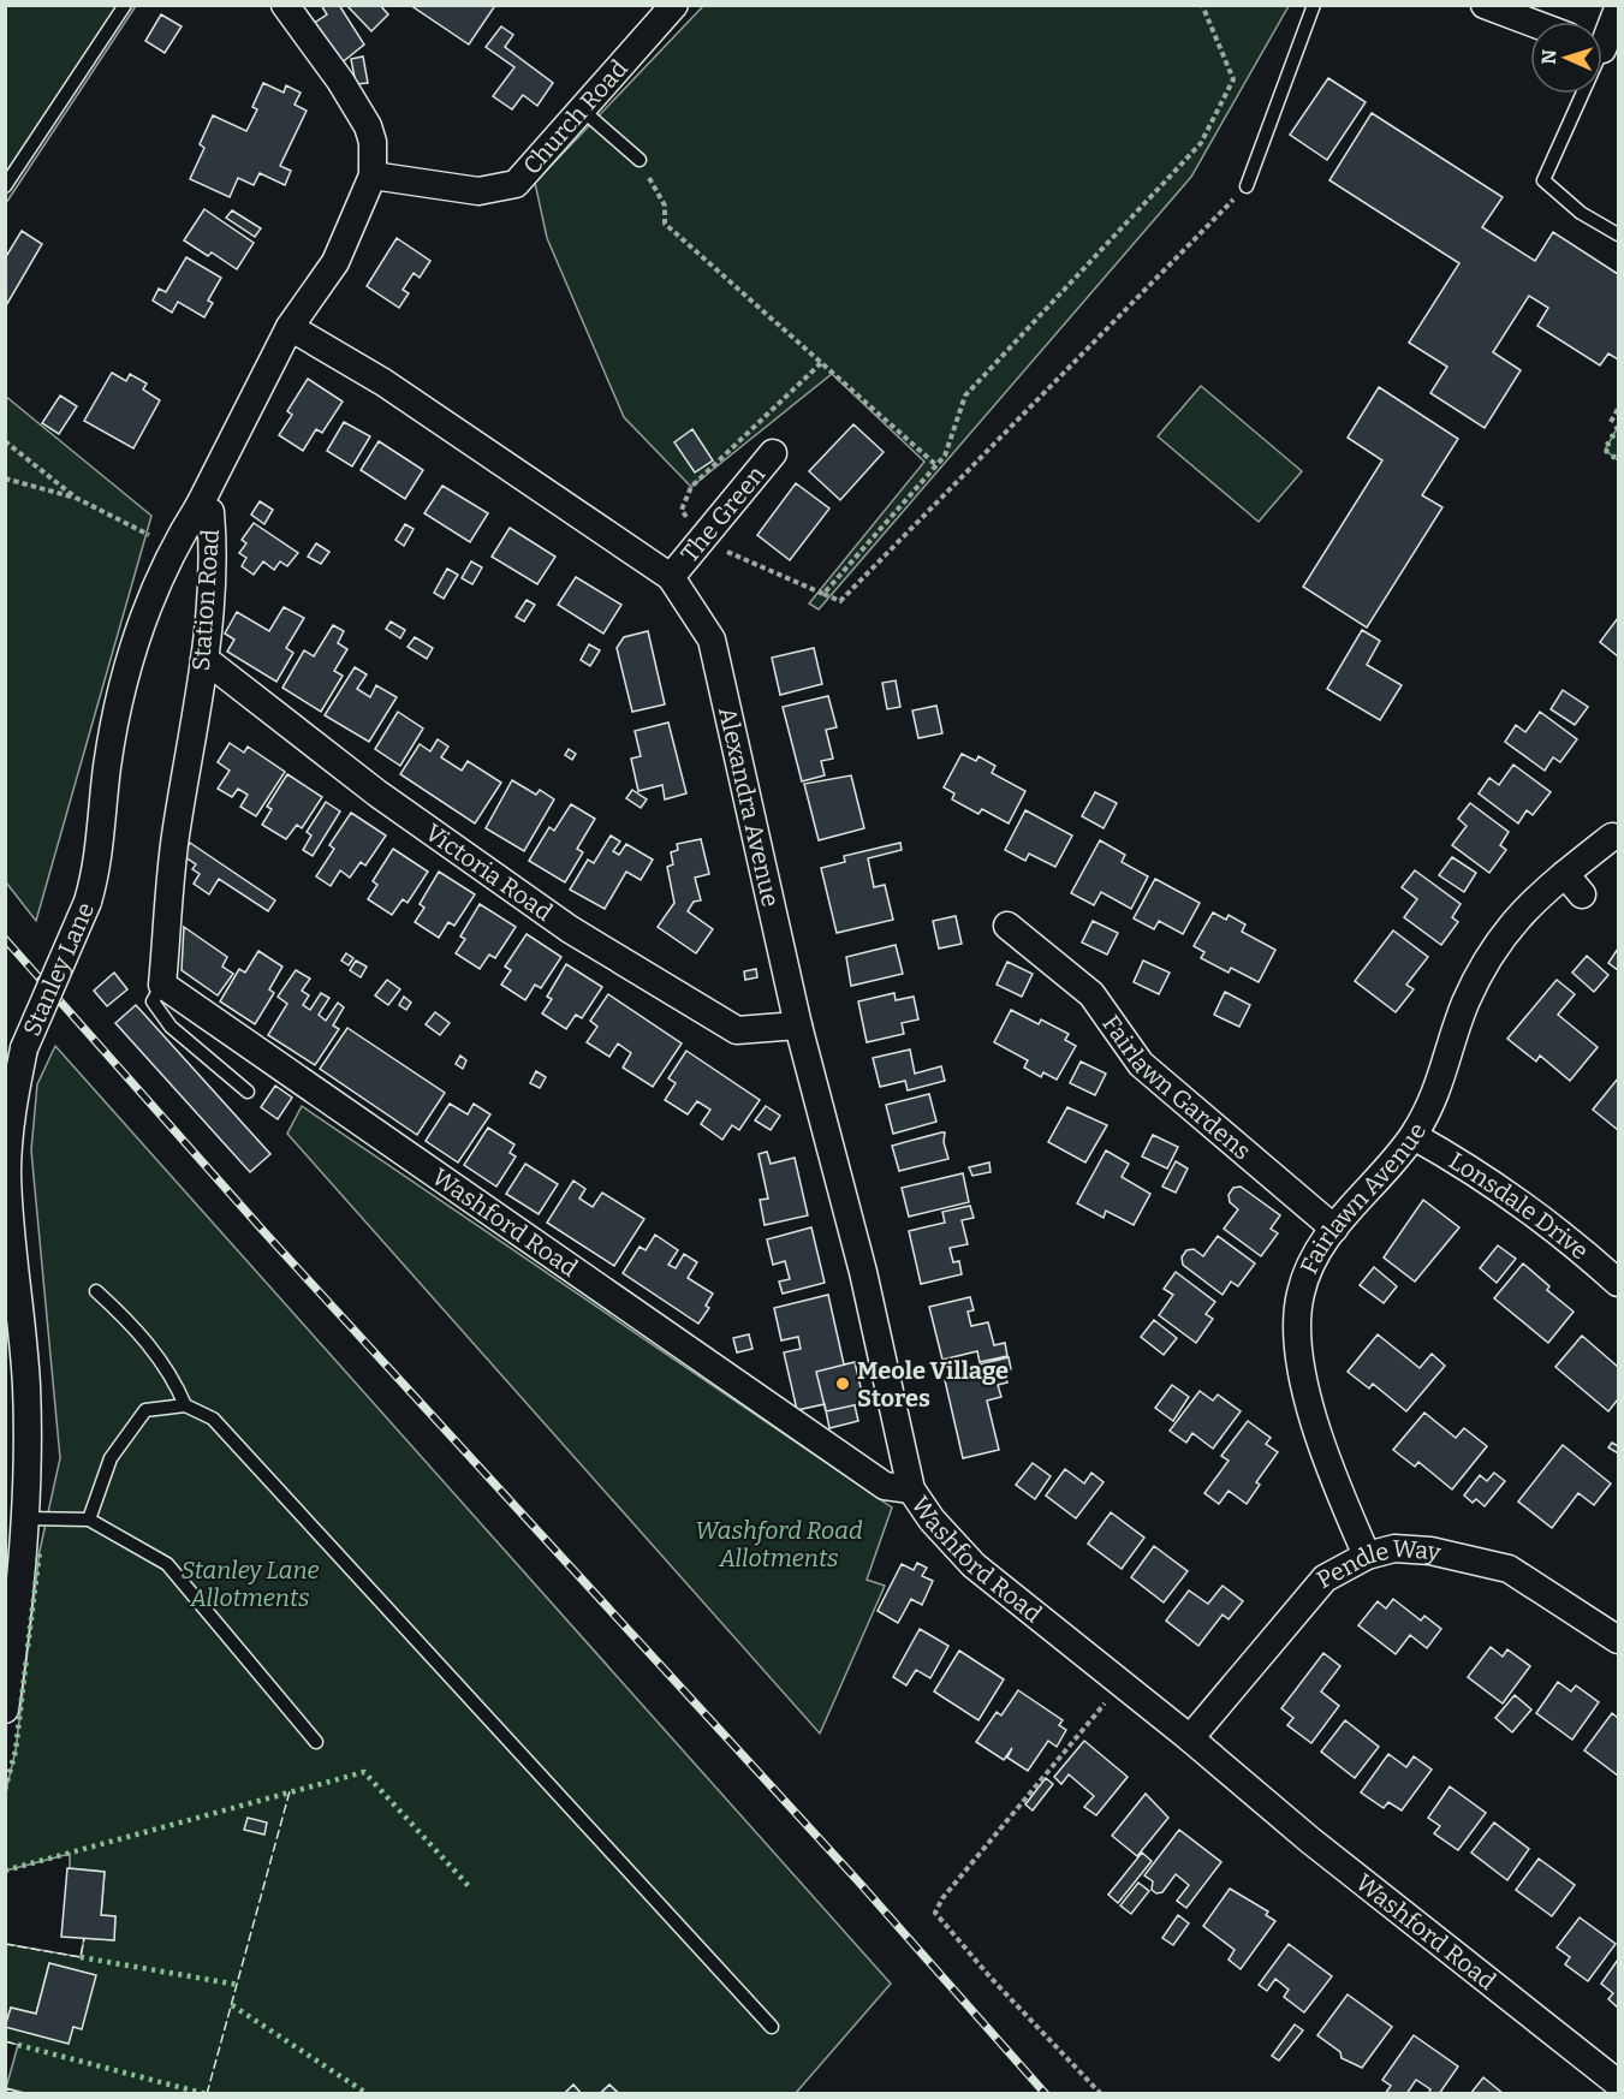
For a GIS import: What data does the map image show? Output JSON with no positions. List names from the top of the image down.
{
  "streets": {
    "street": [
      "Church Road",
      "The Green",
      "Station Road",
      "Alexandra Avenue",
      "Victoria Road",
      "Stanley Lane",
      "Fairlawn Gardens",
      "Fairlawn Avenue",
      "Lonsdale Drive",
      "Washford Road",
      "Pendle Way"
    ]
  },
  "crossings": [
    ["Church Road", "Station Road"],
    ["The Green", "Alexandra Avenue"],
    ["Station Road", "Alexandra Avenue"],
    ["Station Road", "Victoria Road"],
    ["Station Road", "Stanley Lane"],
    ["Station Road", "Washford Road"],
    ["Alexandra Avenue", "Victoria Road"],
    ["Alexandra Avenue", "Washford Road"],
    ["Fairlawn Gardens", "Fairlawn Avenue"],
    ["Fairlawn Avenue", "Lonsdale Drive"],
    ["Fairlawn Avenue", "Pendle Way"],
    ["Washford Road", "Pendle Way"]
  ],
  "parks": ["Washford Road Allotments", "Stanley Lane Allotments"],
  "places": ["Meole Village Stores"],
  "north": "left"
}
